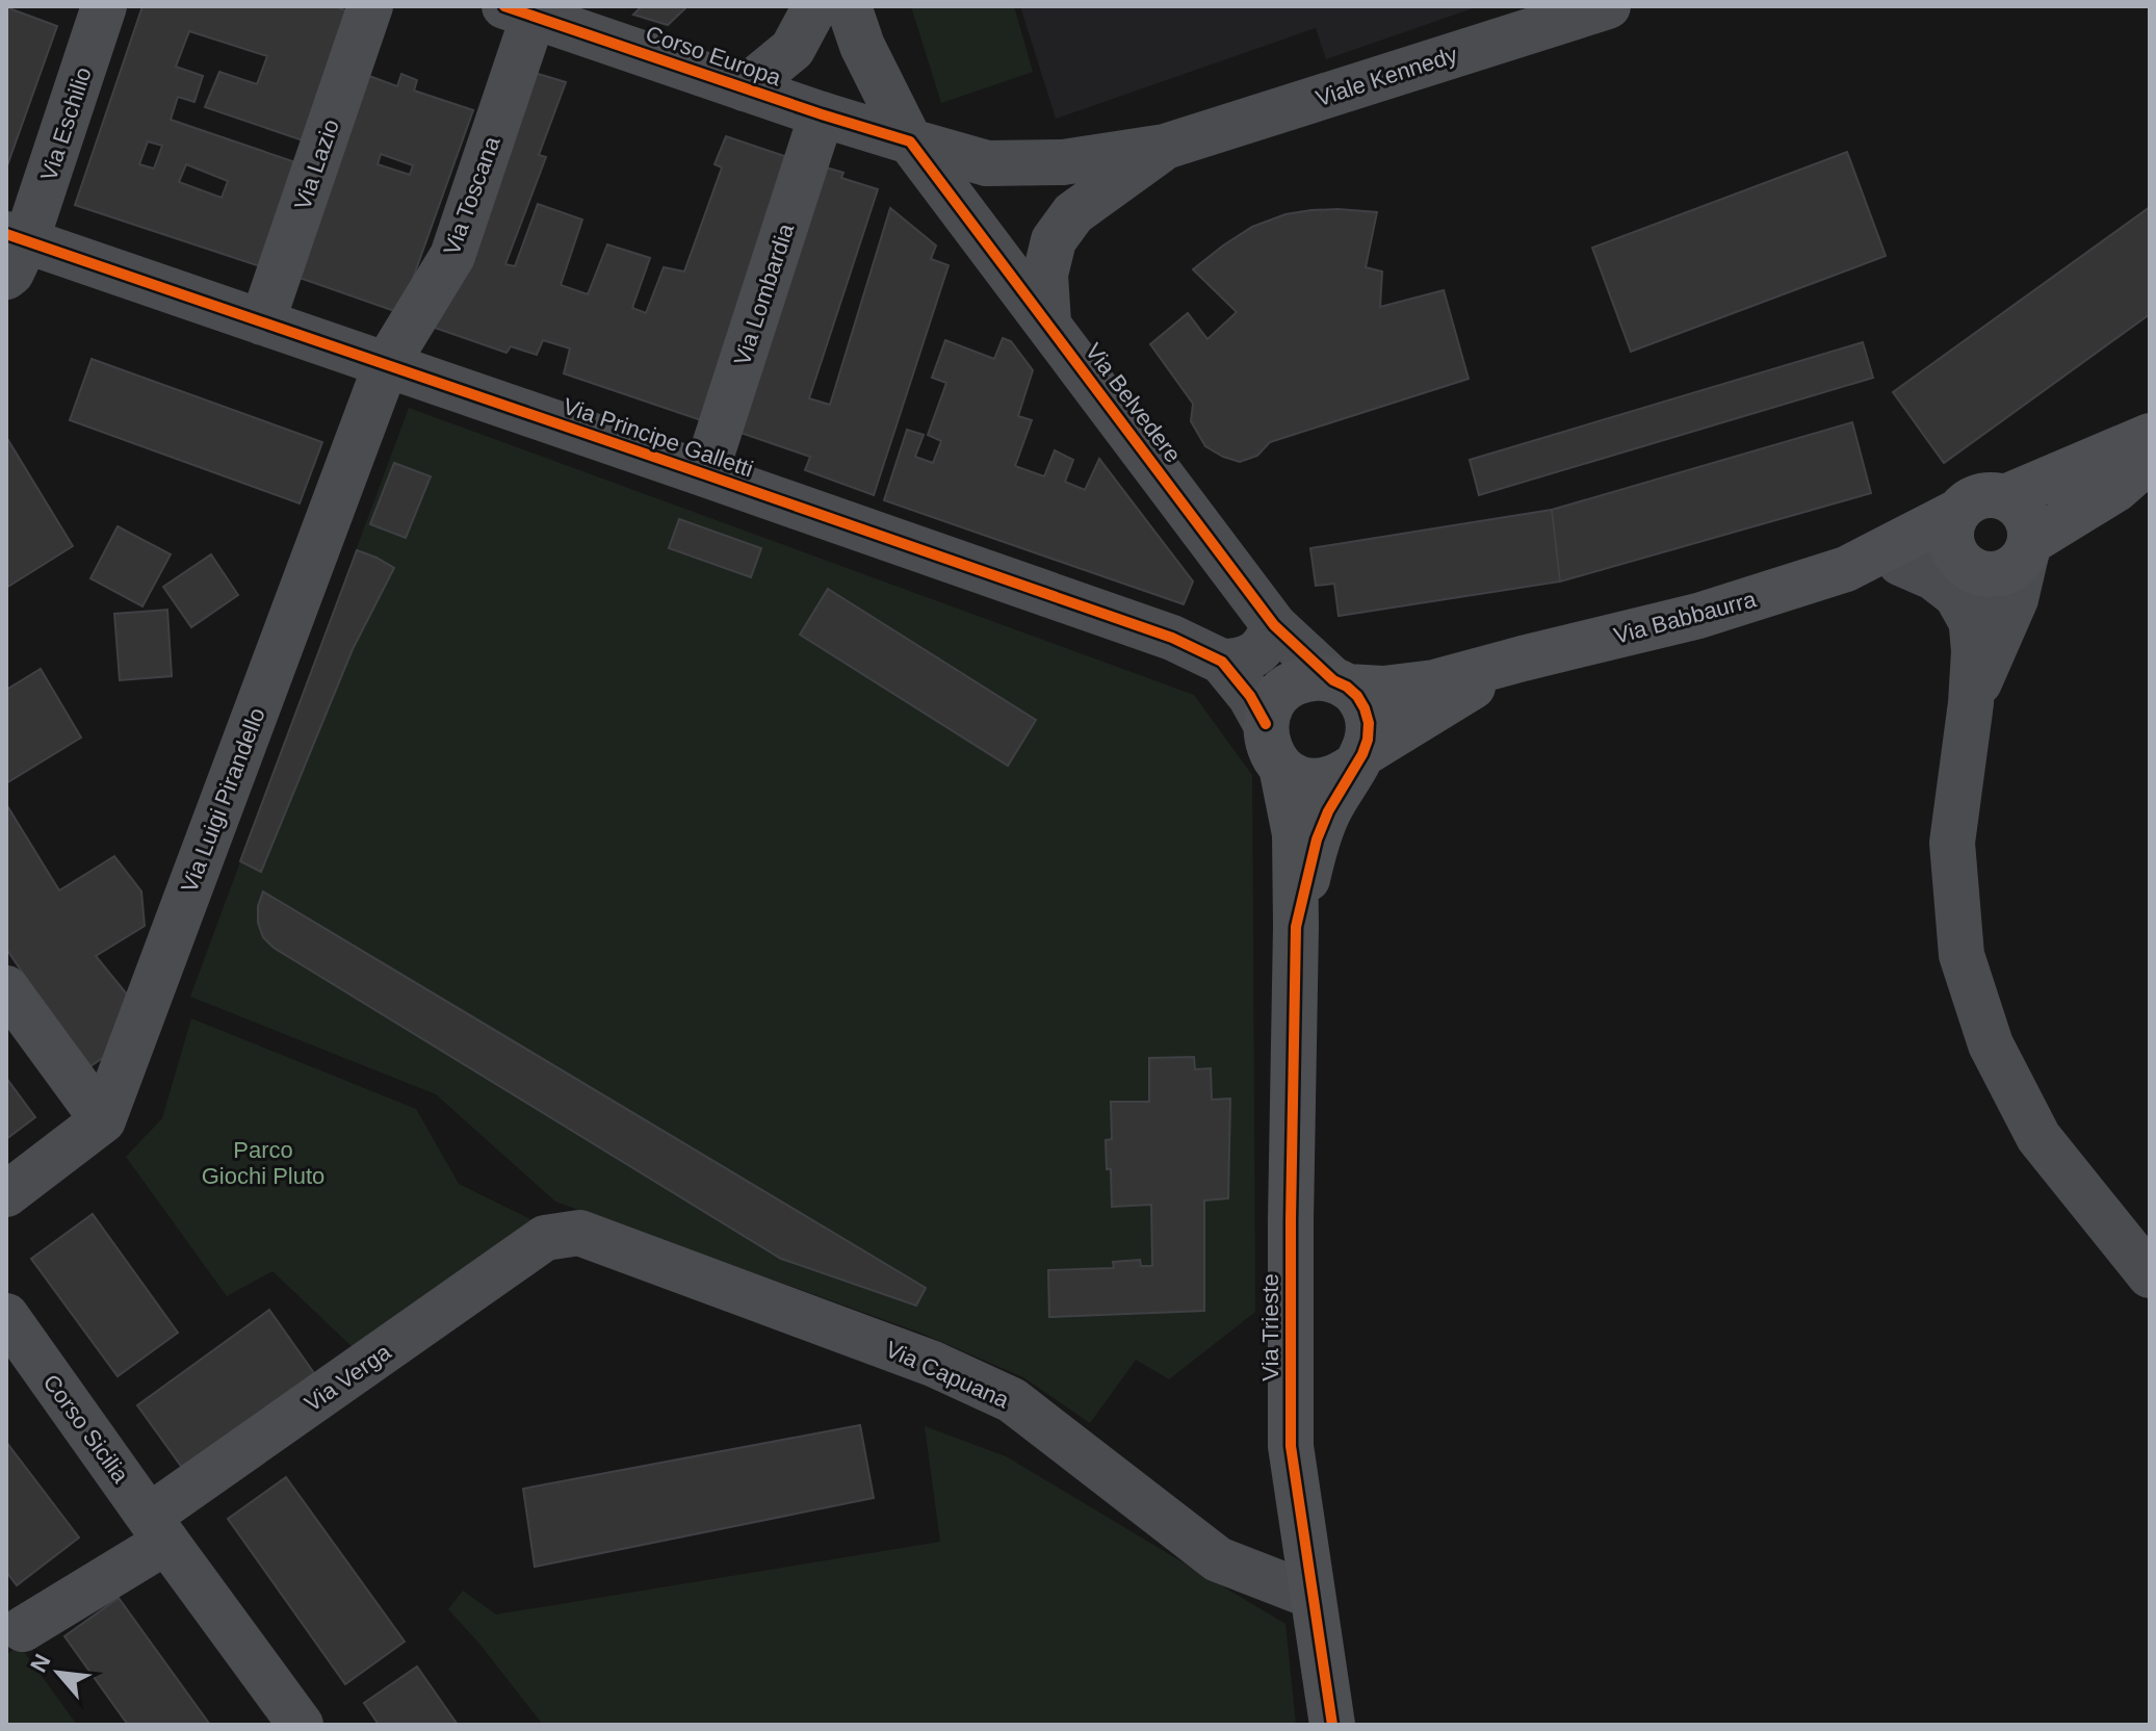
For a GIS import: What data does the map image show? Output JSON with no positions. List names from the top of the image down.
{
  "streets": {
    "main road": ["Via Babbaurra", "Via Trieste"],
    "street": [
      "Corso Europa",
      "Viale Kennedy",
      "Via Eschilio",
      "Via Lazio",
      "Via Toscana",
      "Via Lombardia",
      "Via Belvedere",
      "Via Principe Galletti",
      "Via Luigi Pirandello",
      "Via Capuana",
      "Via Verga",
      "Corso Sicilia"
    ]
  },
  "crossings": [
    ["Corso Europa", "Viale Kennedy"],
    ["Corso Europa", "Via Toscana"],
    ["Corso Europa", "Via Lombardia"],
    ["Corso Europa", "Via Belvedere"],
    ["Via Eschilio", "Via Principe Galletti"],
    ["Via Lazio", "Via Principe Galletti"],
    ["Via Toscana", "Via Principe Galletti"],
    ["Via Toscana", "Via Luigi Pirandello"],
    ["Via Lombardia", "Via Principe Galletti"],
    ["Via Belvedere", "Via Principe Galletti"],
    ["Via Principe Galletti", "Via Luigi Pirandello"],
    ["Via Trieste", "Via Capuana"],
    ["Via Capuana", "Via Verga"],
    ["Via Verga", "Corso Sicilia"]
  ],
  "parks": ["Parco Giochi Pluto"],
  "north": "top left"
}
